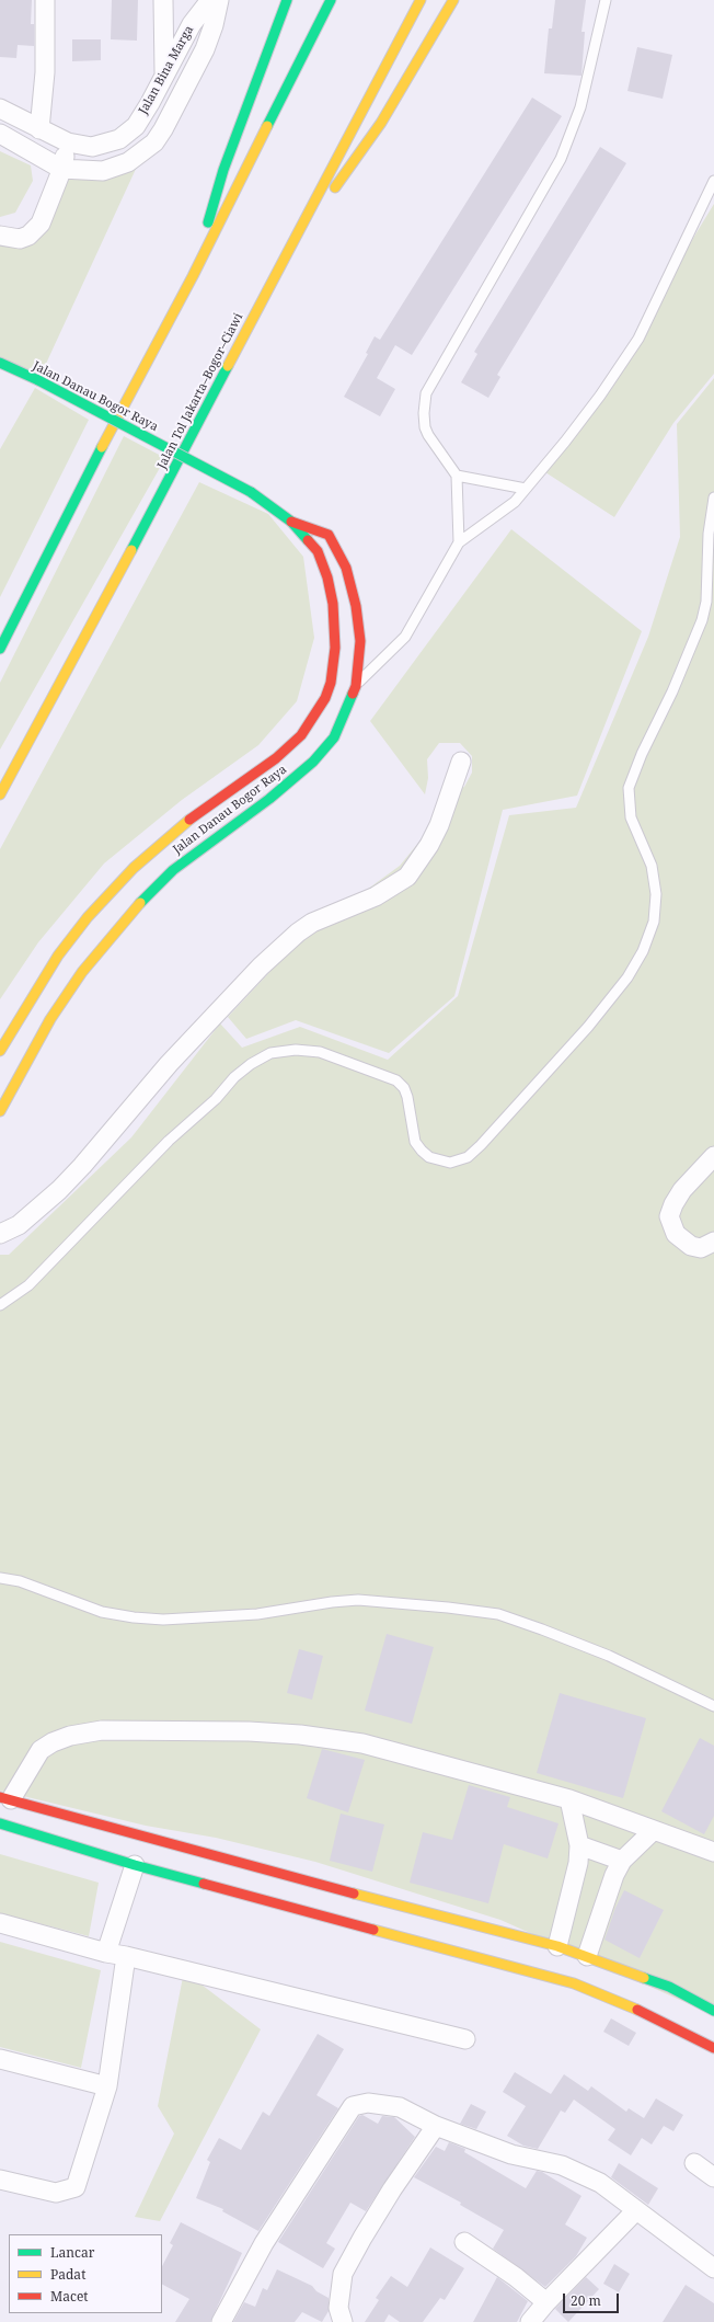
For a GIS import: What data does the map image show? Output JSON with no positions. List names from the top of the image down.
{
  "streets": {
    "main road": ["Jalan Tol Jakarta–Bogor–Ciawi", "Jalan Danau Bogor Raya"],
    "street": ["Jalan Bina Marga"]
  },
  "legend": ["Lancar", "Padat", "Macet"],
  "scale_bar": "20 m"
}
